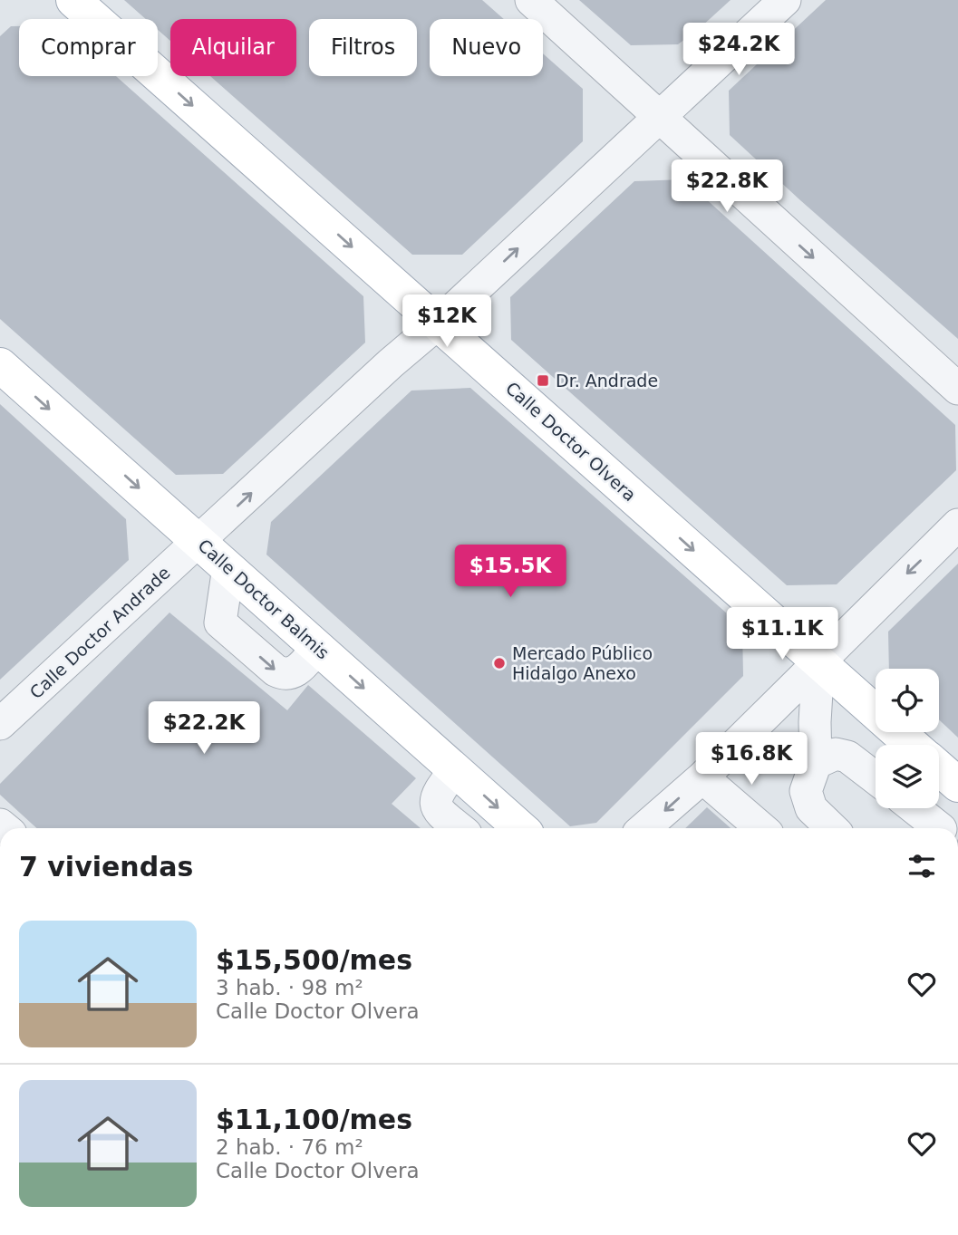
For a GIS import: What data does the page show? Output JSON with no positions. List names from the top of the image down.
{
  "streets": {
    "main road": ["Calle Doctor Olvera", "Calle Doctor Balmis"],
    "street": ["Calle Doctor Andrade"]
  },
  "crossings": [
    ["Calle Doctor Olvera", "Calle Doctor Andrade"],
    ["Calle Doctor Balmis", "Calle Doctor Andrade"]
  ],
  "one_way": ["Calle Doctor Olvera", "Calle Doctor Balmis", "Calle Doctor Andrade"],
  "places": {
    "transit": ["Dr. Andrade"],
    "other": ["Mercado Público Hidalgo Anexo"]
  },
  "page": {
    "chip": [
      "Comprar",
      "Alquilar",
      "Filtros",
      "Nuevo"
    ],
    "price": [
      "$24.2K",
      "$22.8K",
      "$12K",
      "$15.5K",
      "$11.1K",
      "$22.2K",
      "$16.8K"
    ],
    "heading": "7 viviendas",
    "list": [
      {
        "name": "$15,500/mes",
        "note": "3 hab. · 98 m² · Calle Doctor Olvera"
      },
      {
        "name": "$11,100/mes",
        "note": "2 hab. · 76 m² · Calle Doctor Olvera"
      }
    ]
  }
}
